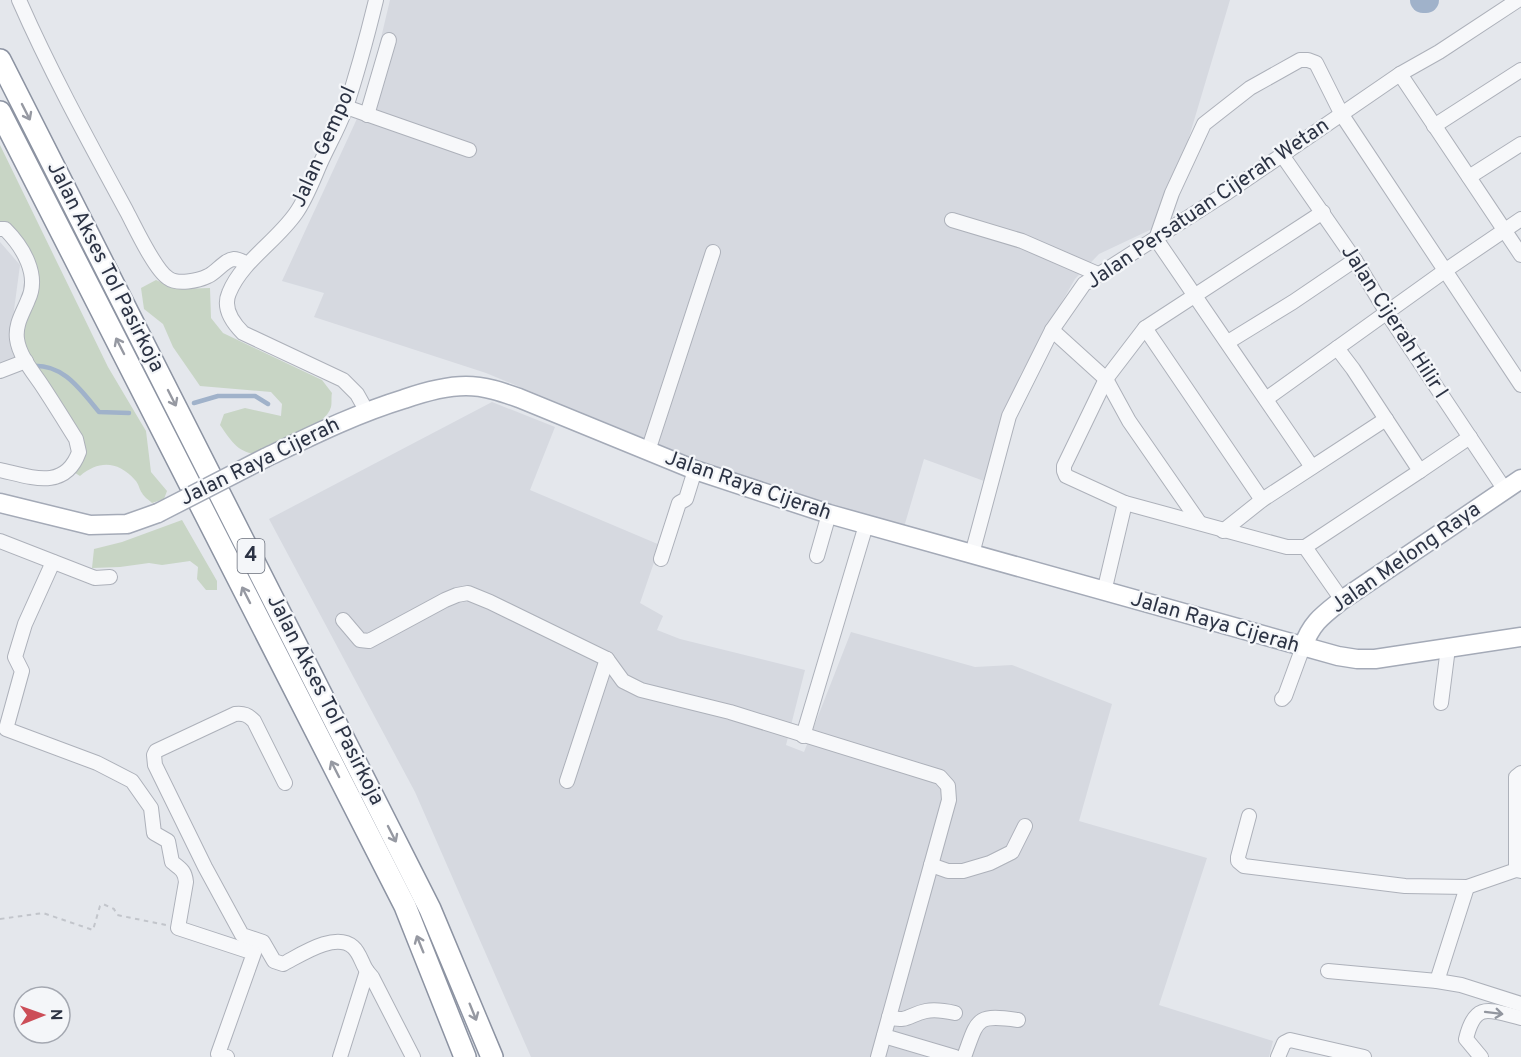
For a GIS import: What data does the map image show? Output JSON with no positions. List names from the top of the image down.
{
  "streets": {
    "highway": ["Jalan Akses Tol Pasirkoja", "4"],
    "main road": ["Jalan Raya Cijerah", "Jalan Melong Raya"],
    "street": ["Jalan Gempol", "Jalan Persatuan Cijerah Wetan", "Jalan Cijerah Hilir I"]
  },
  "crossings": [
    ["Jalan Gempol", "Jalan Raya Cijerah"],
    ["Jalan Persatuan Cijerah Wetan", "Jalan Cijerah Hilir I"],
    ["Jalan Persatuan Cijerah Wetan", "Jalan Raya Cijerah"],
    ["Jalan Cijerah Hilir I", "Jalan Melong Raya"],
    ["Jalan Raya Cijerah", "Jalan Melong Raya"]
  ],
  "north": "right"
}
